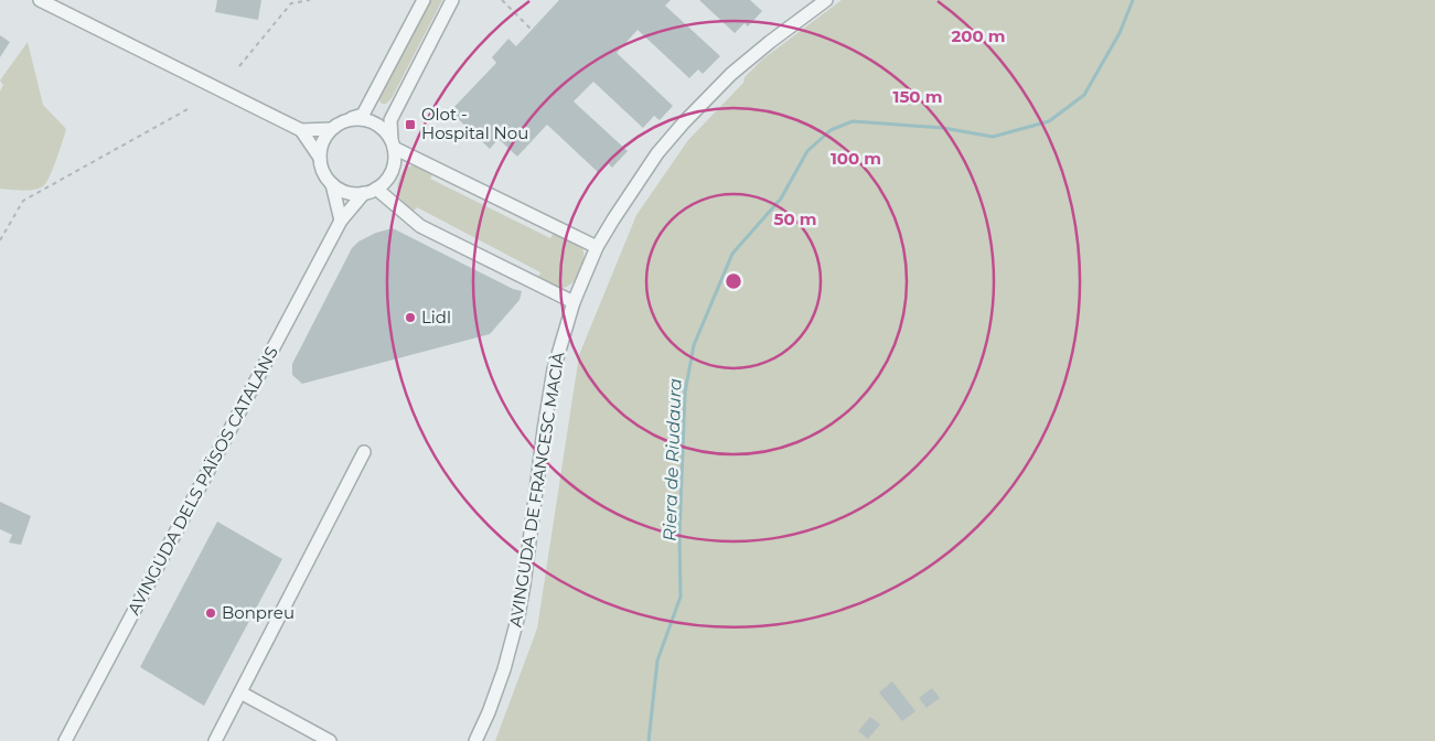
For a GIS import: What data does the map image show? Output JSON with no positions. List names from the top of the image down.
{
  "streets": {
    "street": ["AVINGUDA DELS PAÏSOS CATALANS", "AVINGUDA DE FRANCESC MACIÀ"]
  },
  "water": ["Riera de Riudaura"],
  "places": {
    "transit": ["Olot - Hospital Nou"],
    "other": ["Lidl", "Bonpreu"]
  },
  "rings": [
    "200 m",
    "150 m",
    "100 m",
    "50 m"
  ]
}
